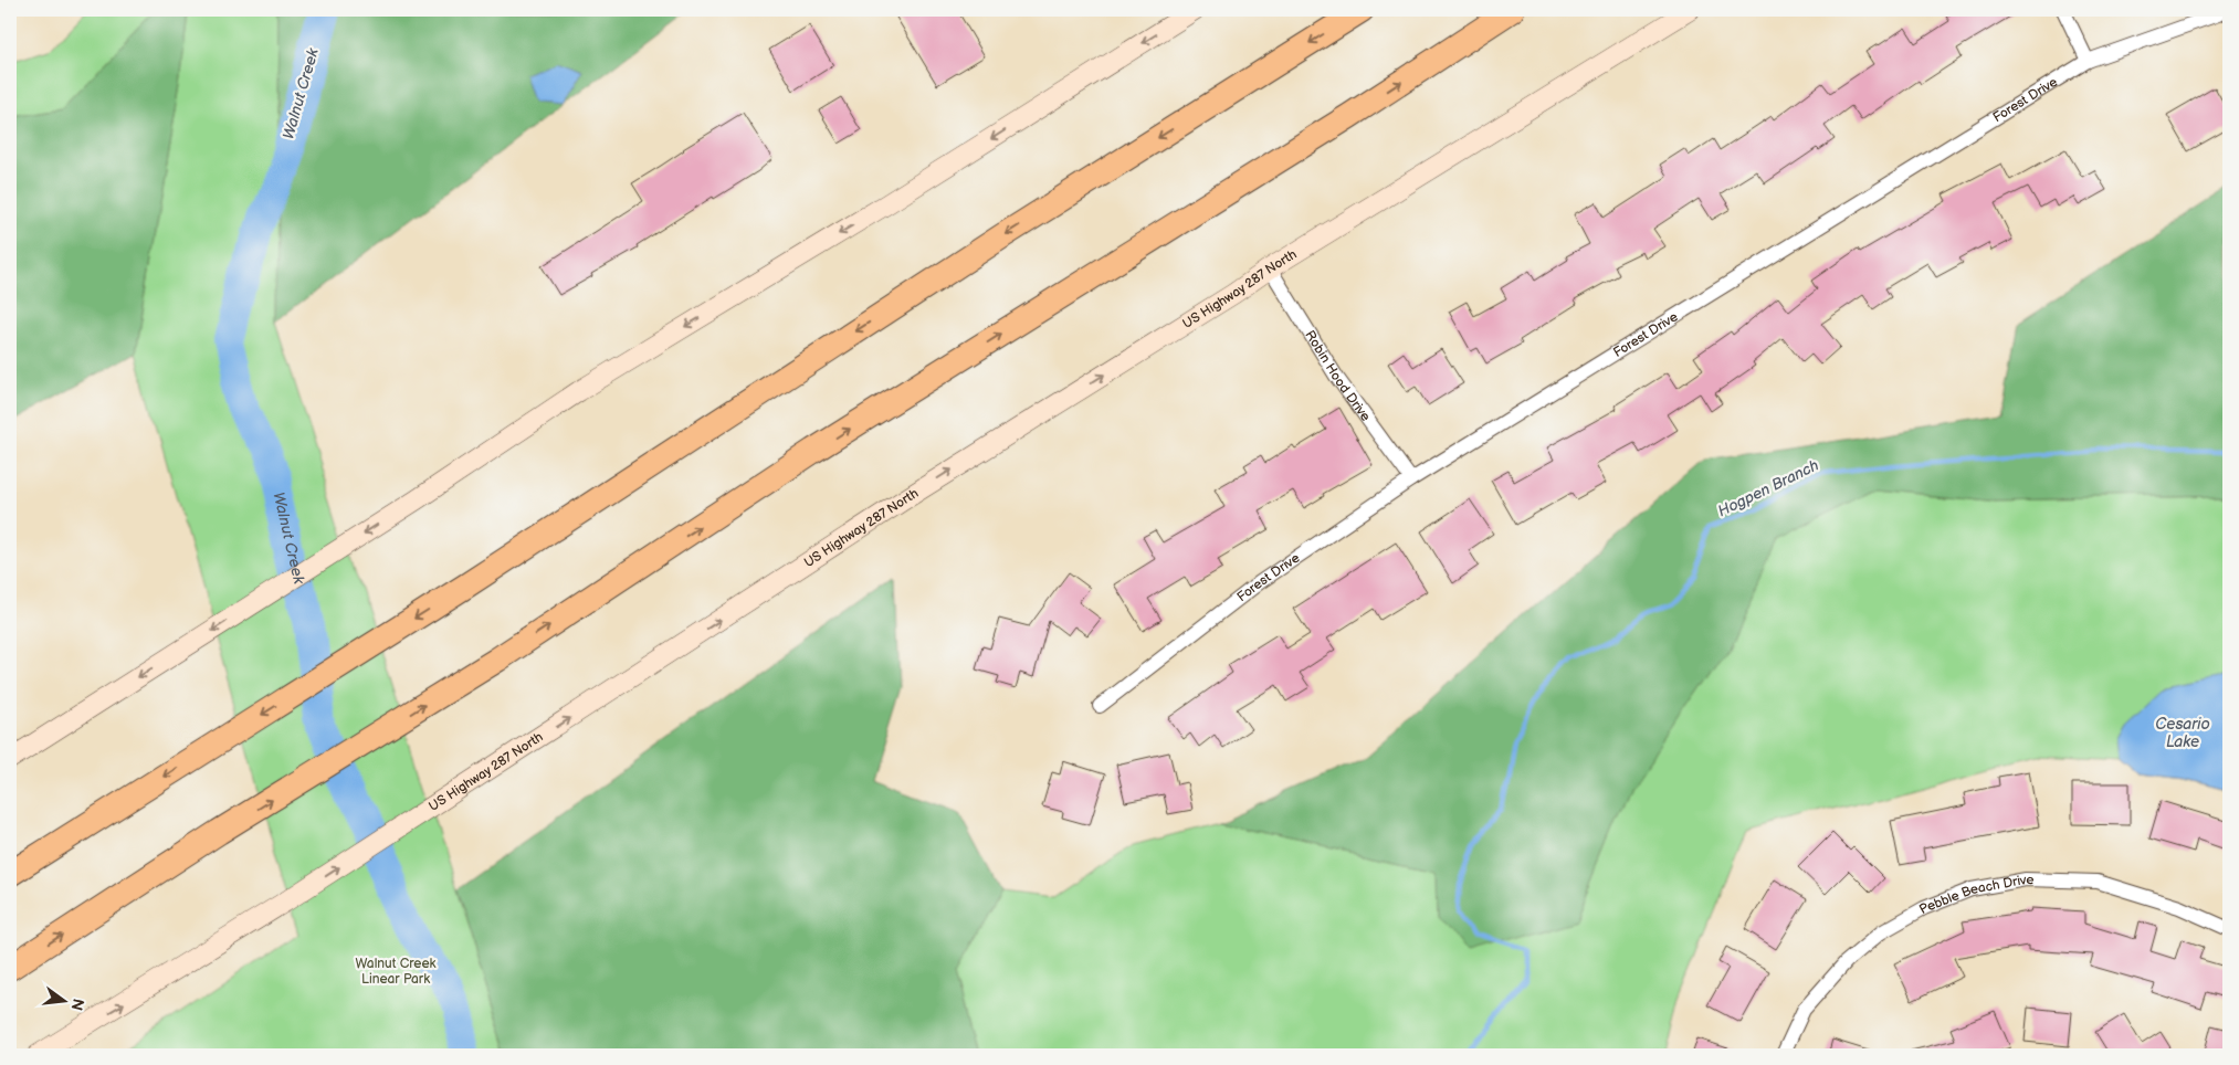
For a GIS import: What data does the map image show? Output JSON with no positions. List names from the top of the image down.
{
  "streets": {
    "main road": ["US Highway 287 North"],
    "street": ["Forest Drive", "Robin Hood Drive", "Pebble Beach Drive"]
  },
  "crossings": [
    ["Forest Drive", "Robin Hood Drive"],
    ["US Highway 287 North", "Robin Hood Drive"]
  ],
  "one_way": ["US Highway 287 North"],
  "water": ["Walnut Creek", "Hogpen Branch", "Cesario Lake"],
  "parks": ["Walnut Creek Linear Park"],
  "north": "right"
}
